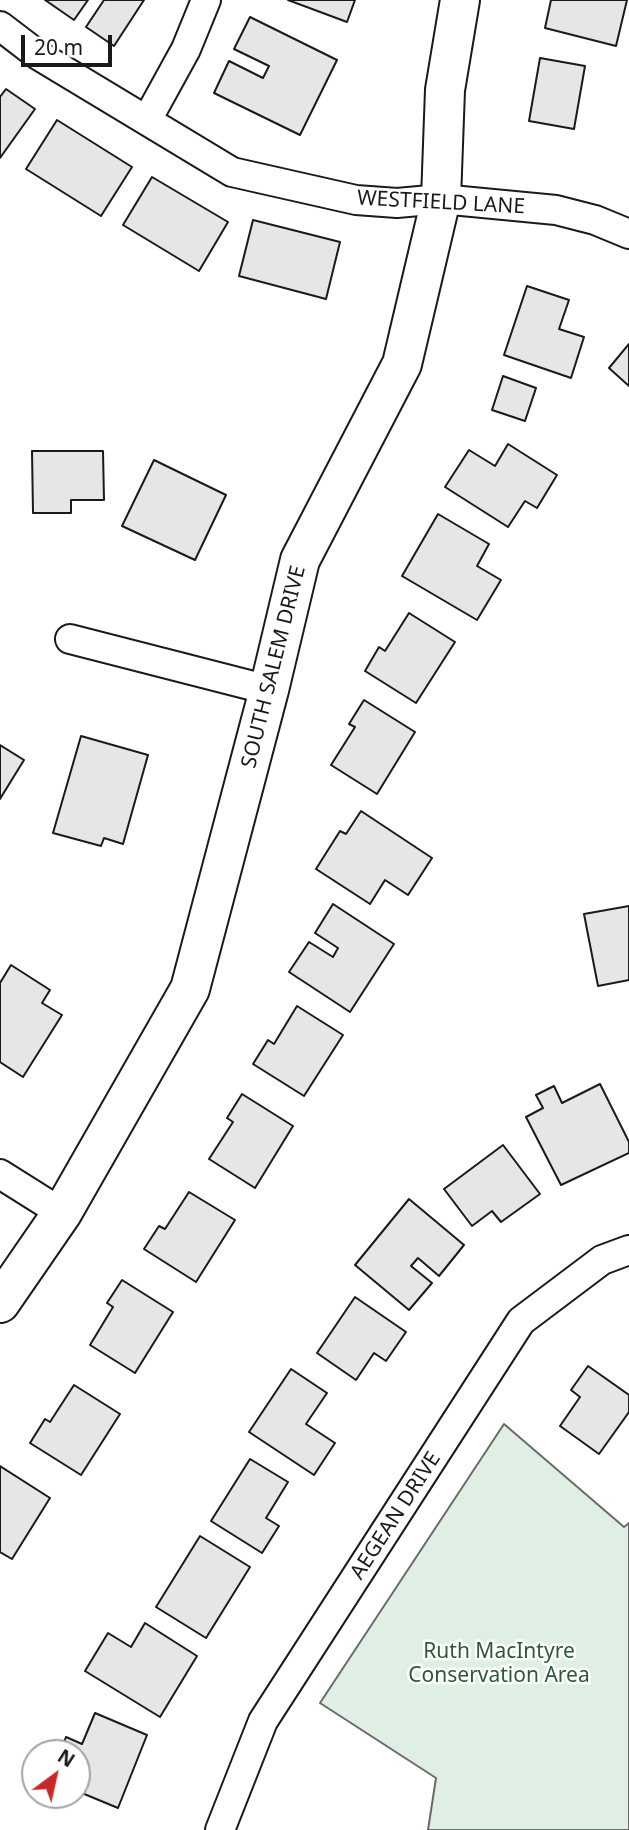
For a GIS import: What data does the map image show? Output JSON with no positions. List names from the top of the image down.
{
  "streets": {
    "street": ["WESTFIELD LANE", "SOUTH SALEM DRIVE", "AEGEAN DRIVE"]
  },
  "crossings": [
    ["WESTFIELD LANE", "SOUTH SALEM DRIVE"]
  ],
  "parks": ["Ruth MacIntyre Conservation Area"],
  "scale_bar": "20 m",
  "north": "top right"
}
